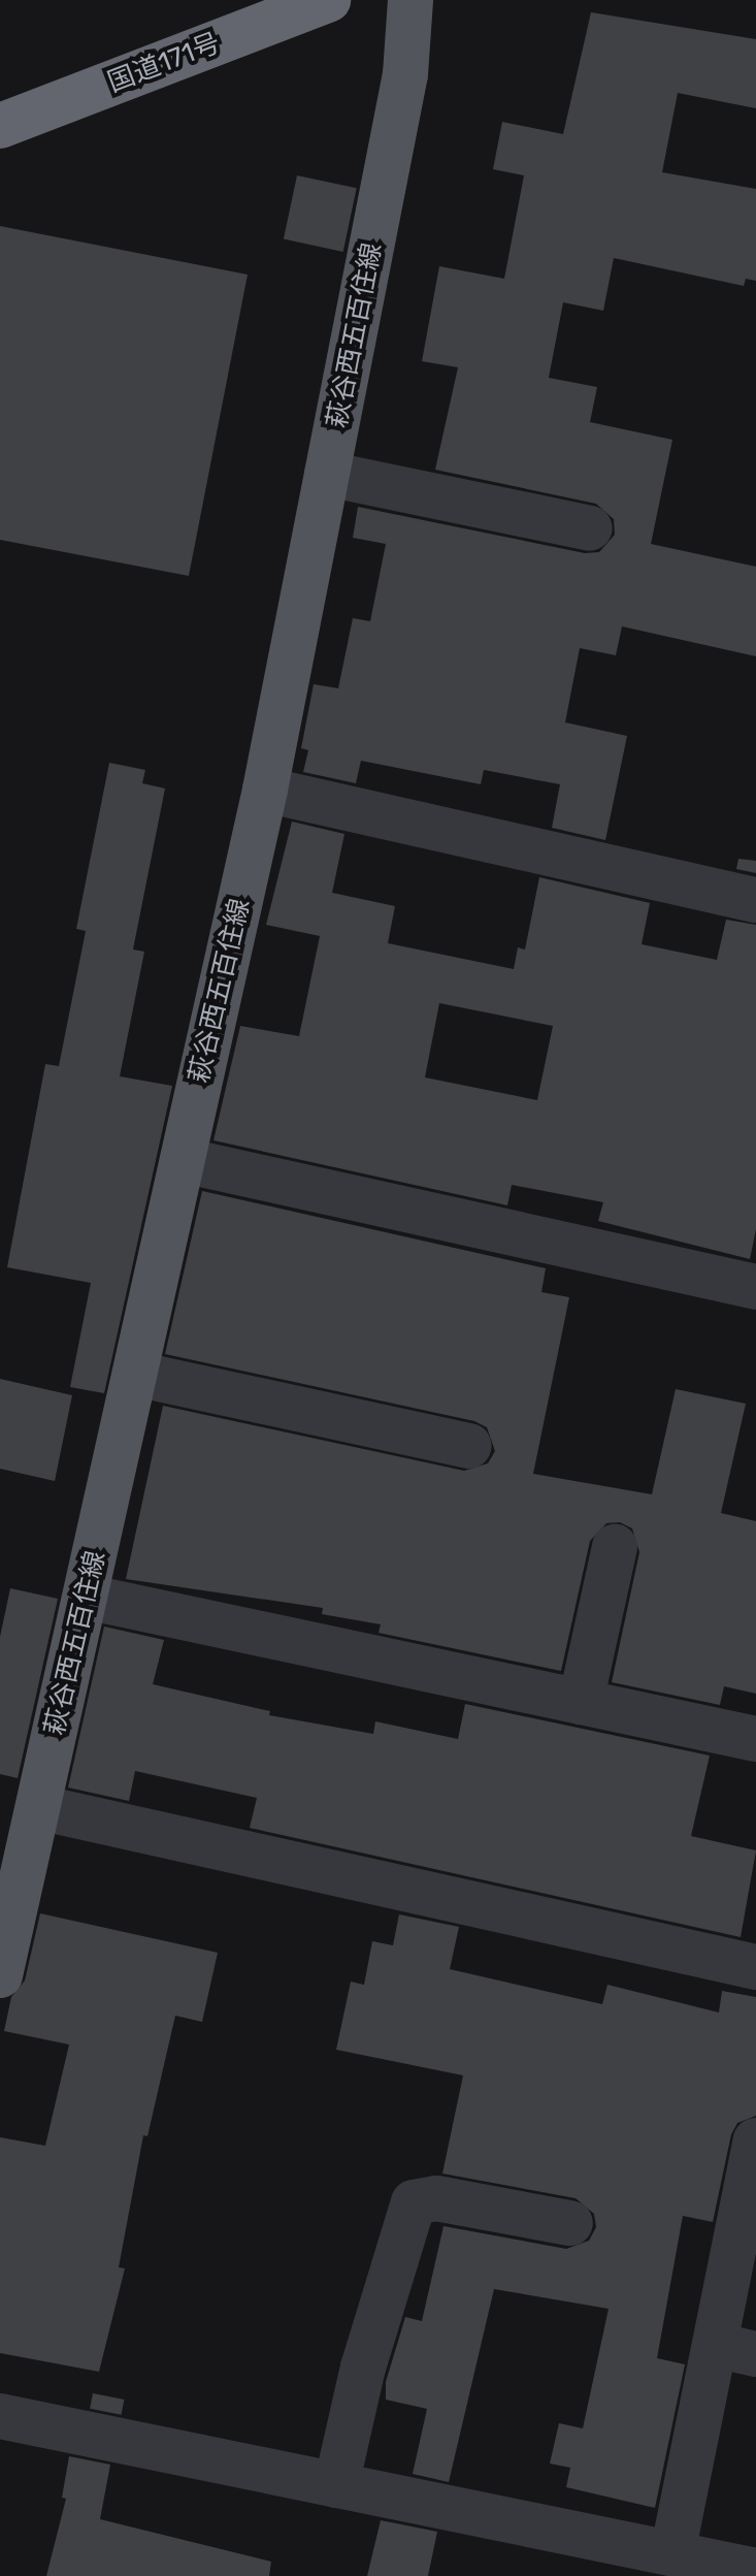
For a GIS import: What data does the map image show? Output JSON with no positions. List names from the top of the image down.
{
  "streets": {
    "highway": ["国道171号"],
    "main road": ["萩谷西五百住線"]
  }
}
